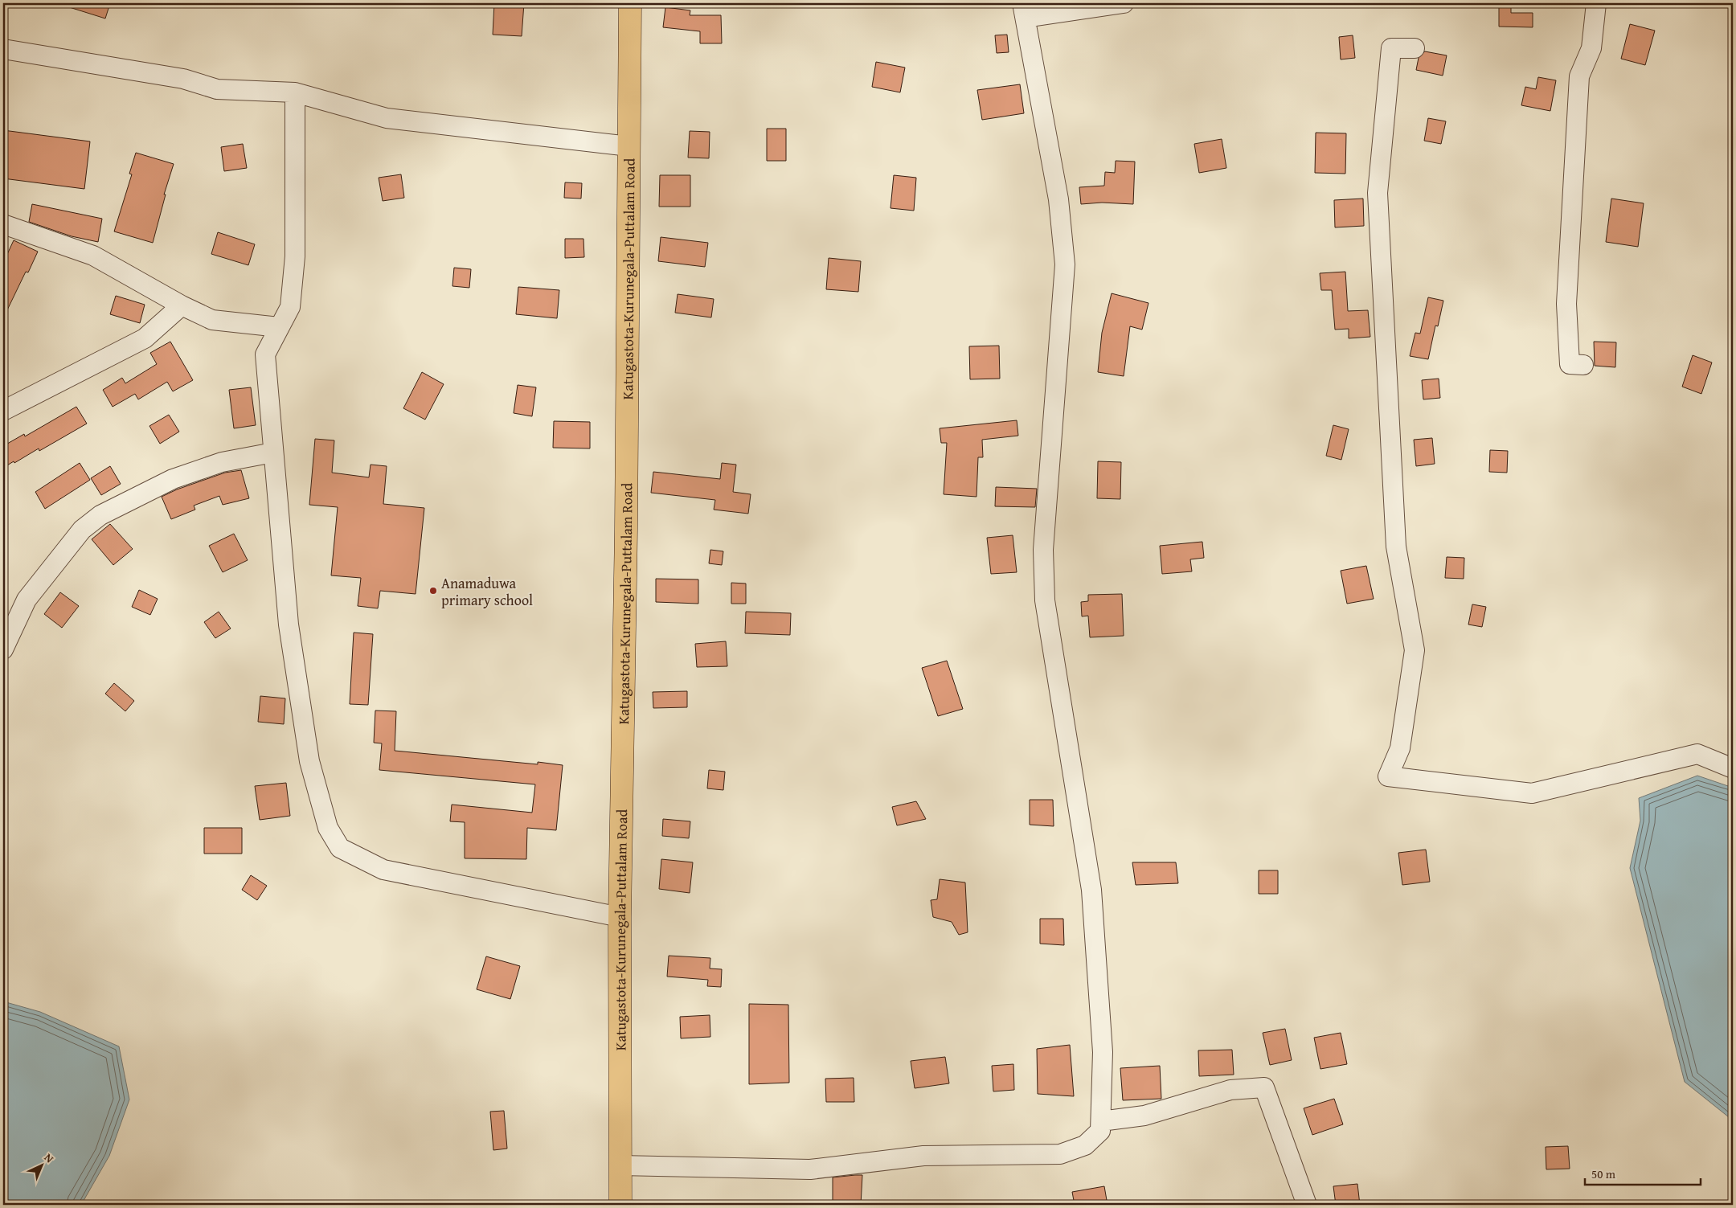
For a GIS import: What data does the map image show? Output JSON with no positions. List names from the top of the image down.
{
  "streets": {
    "highway": ["Katugastota-Kurunegala-Puttalam Road"]
  },
  "places": ["Anamaduwa primary school"],
  "scale_bar": "50 m",
  "north": "top right"
}
